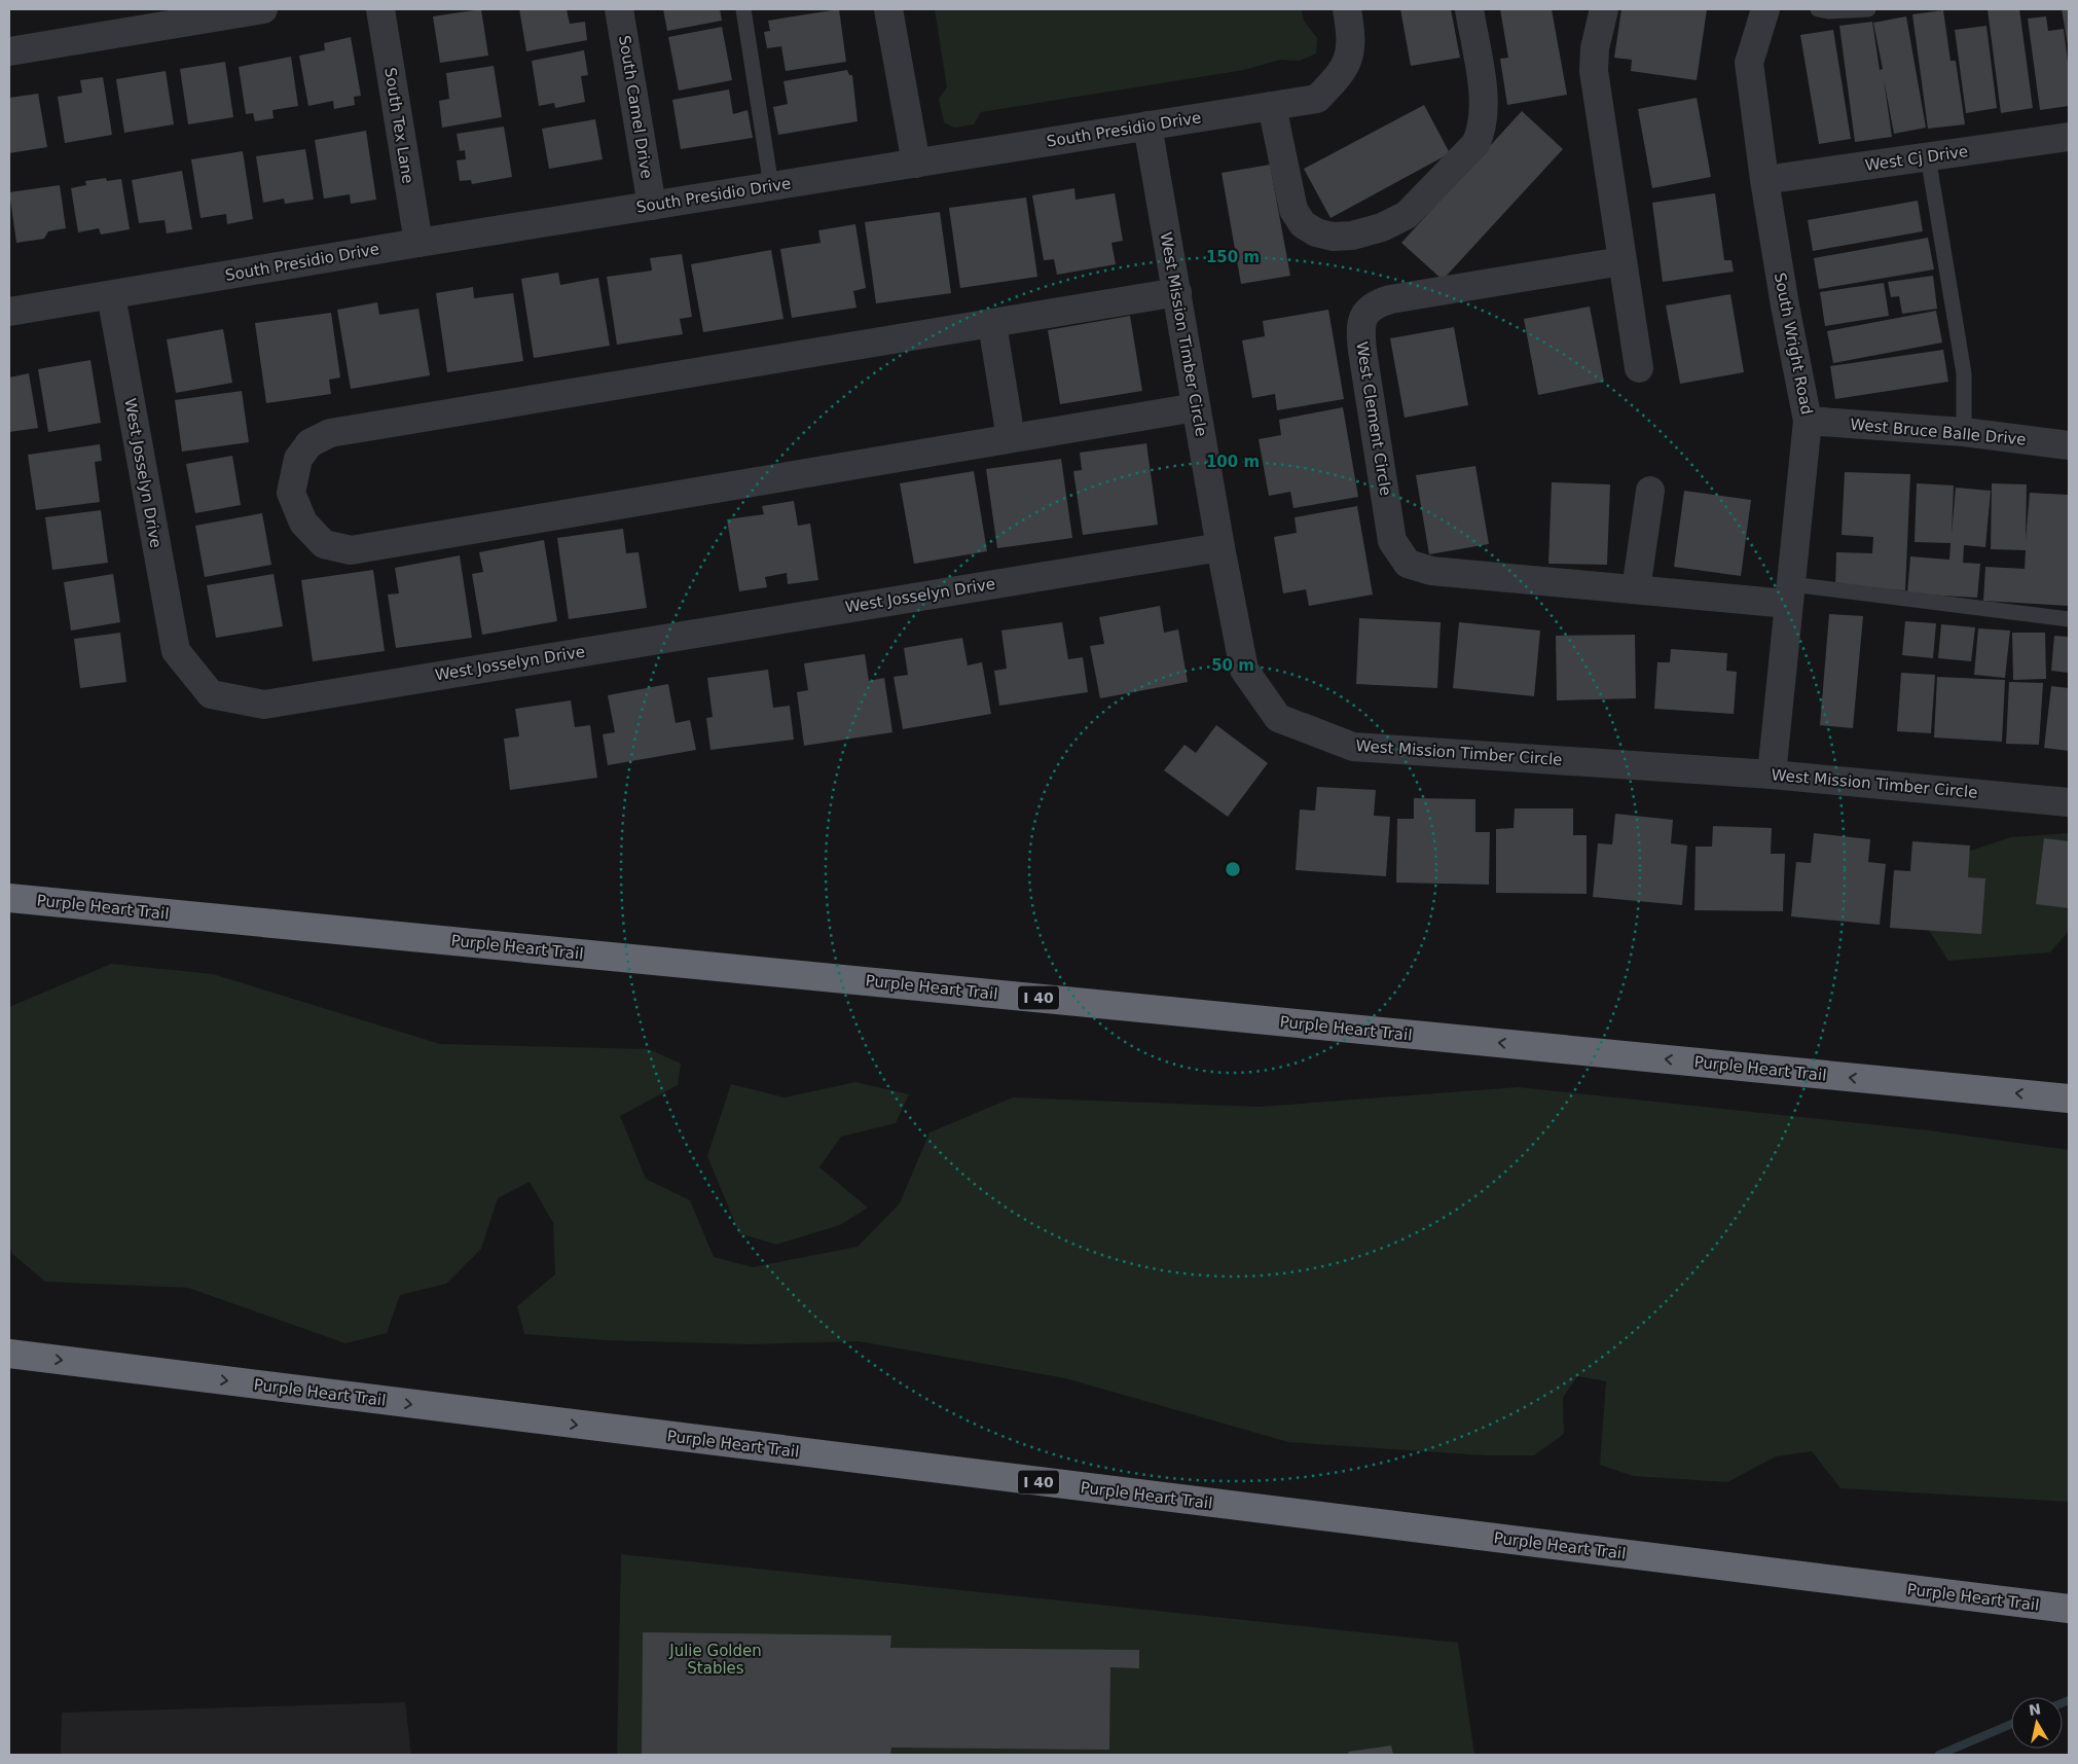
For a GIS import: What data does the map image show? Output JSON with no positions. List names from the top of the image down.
{
  "streets": {
    "highway": ["Purple Heart Trail", "I 40"],
    "street": [
      "South Camel Drive",
      "South Tex Lane",
      "South Presidio Drive",
      "West Cj Drive",
      "West Mission Timber Circle",
      "South Wright Road",
      "West Clement Circle",
      "West Bruce Balle Drive",
      "West Josselyn Drive"
    ]
  },
  "crossings": [
    ["South Camel Drive", "South Presidio Drive"],
    ["South Tex Lane", "South Presidio Drive"],
    ["South Presidio Drive", "West Mission Timber Circle"],
    ["South Presidio Drive", "West Josselyn Drive"],
    ["West Cj Drive", "South Wright Road"],
    ["West Mission Timber Circle", "South Wright Road"],
    ["West Mission Timber Circle", "West Josselyn Drive"],
    ["South Wright Road", "West Clement Circle"],
    ["South Wright Road", "West Bruce Balle Drive"]
  ],
  "parks": ["Julie Golden Stables"],
  "north": "top",
  "rings": ["150 m", "100 m", "50 m"]
}
